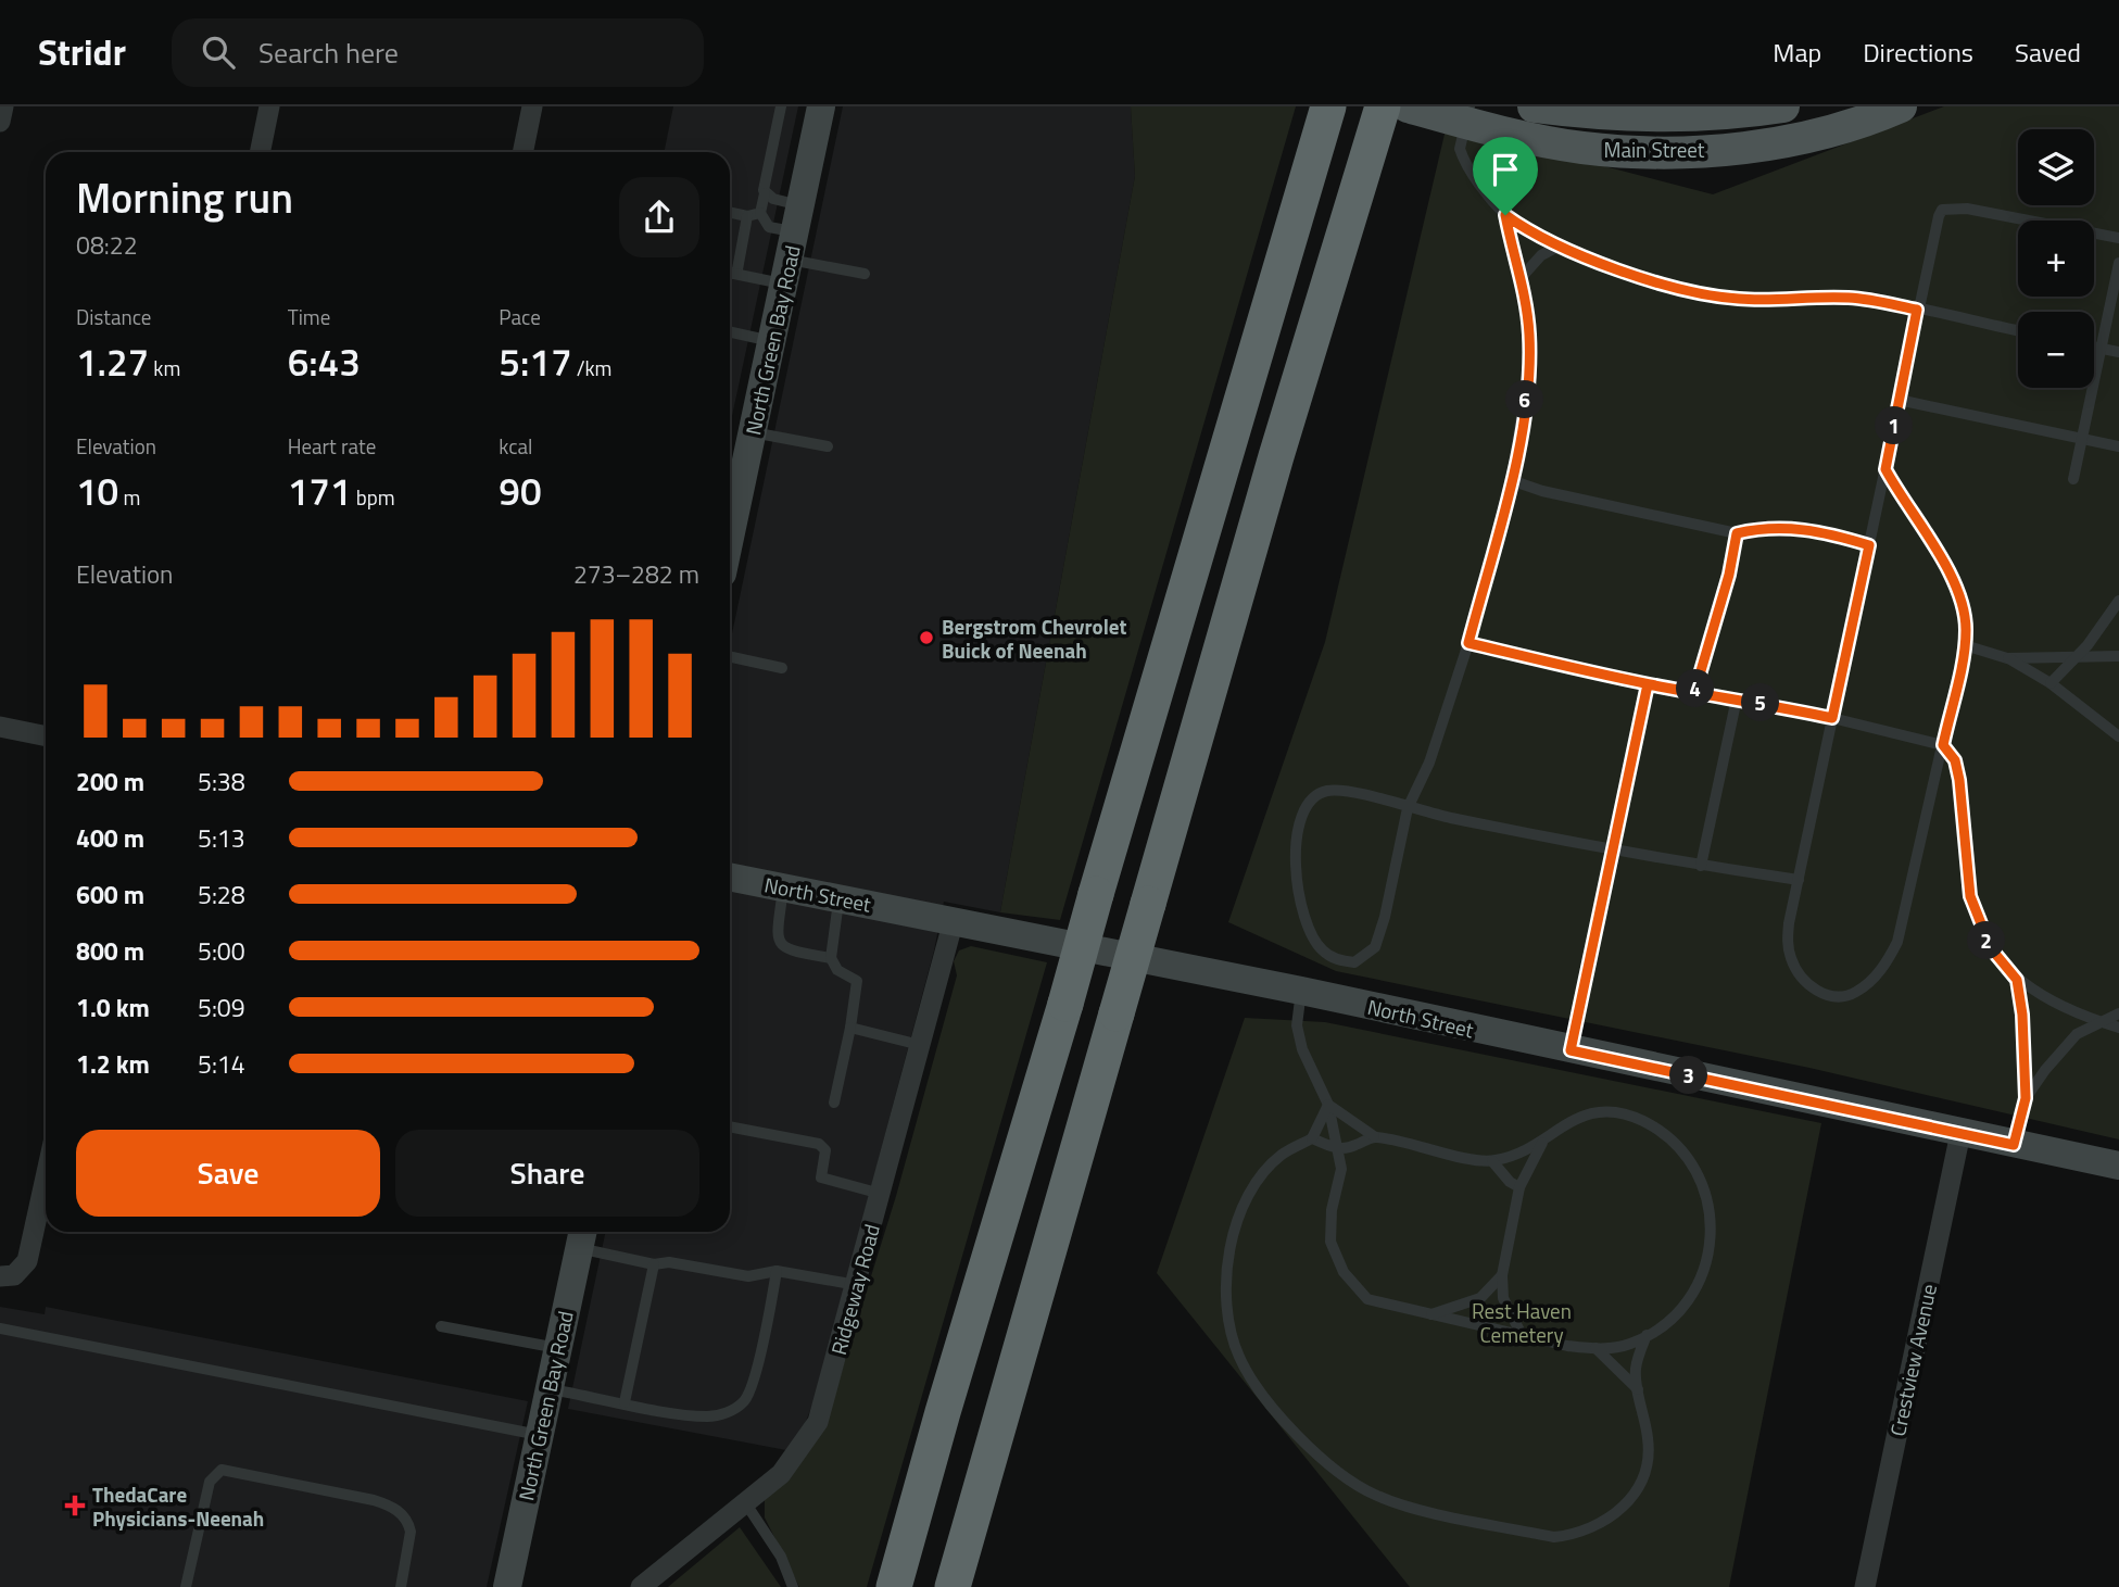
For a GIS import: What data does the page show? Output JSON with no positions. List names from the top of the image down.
{
  "streets": {
    "main road": ["Main Street"],
    "street": [
      "North Green Bay Road",
      "North Street",
      "Ridgeway Road",
      "Crestview Avenue"
    ]
  },
  "crossings": [
    ["North Street", "Ridgeway Road"],
    ["North Street", "Crestview Avenue"]
  ],
  "parks": ["Rest Haven Cemetery"],
  "places": {
    "other": ["Bergstrom Chevrolet Buick of Neenah"],
    "health": ["ThedaCare Physicians-Neenah"]
  },
  "page": {
    "header": "Stridr",
    "search": "Search here",
    "nav": ["Map", "Directions", "Saved"],
    "map_buttons": ["+", "−"],
    "heading": ["Morning run", "08:22"],
    "stats": [
      ["Distance", "1.27 km"],
      ["Time", "6:43"],
      ["Pace", "5:17 /km"],
      ["Elevation", "10 m"],
      ["Heart rate", "171 bpm"],
      ["kcal", "90"]
    ],
    "pins": [
      "6",
      "1",
      "4",
      "5",
      "2",
      "3"
    ],
    "chart": ["Elevation", "273–282 m"],
    "list": [
      {
        "name": "200 m",
        "note": "5:38"
      },
      {
        "name": "400 m",
        "note": "5:13"
      },
      {
        "name": "600 m",
        "note": "5:28"
      },
      {
        "name": "800 m",
        "note": "5:00"
      },
      {
        "name": "1.0 km",
        "note": "5:09"
      },
      {
        "name": "1.2 km",
        "note": "5:14"
      }
    ],
    "buttons": ["Save", "Share"]
  }
}
